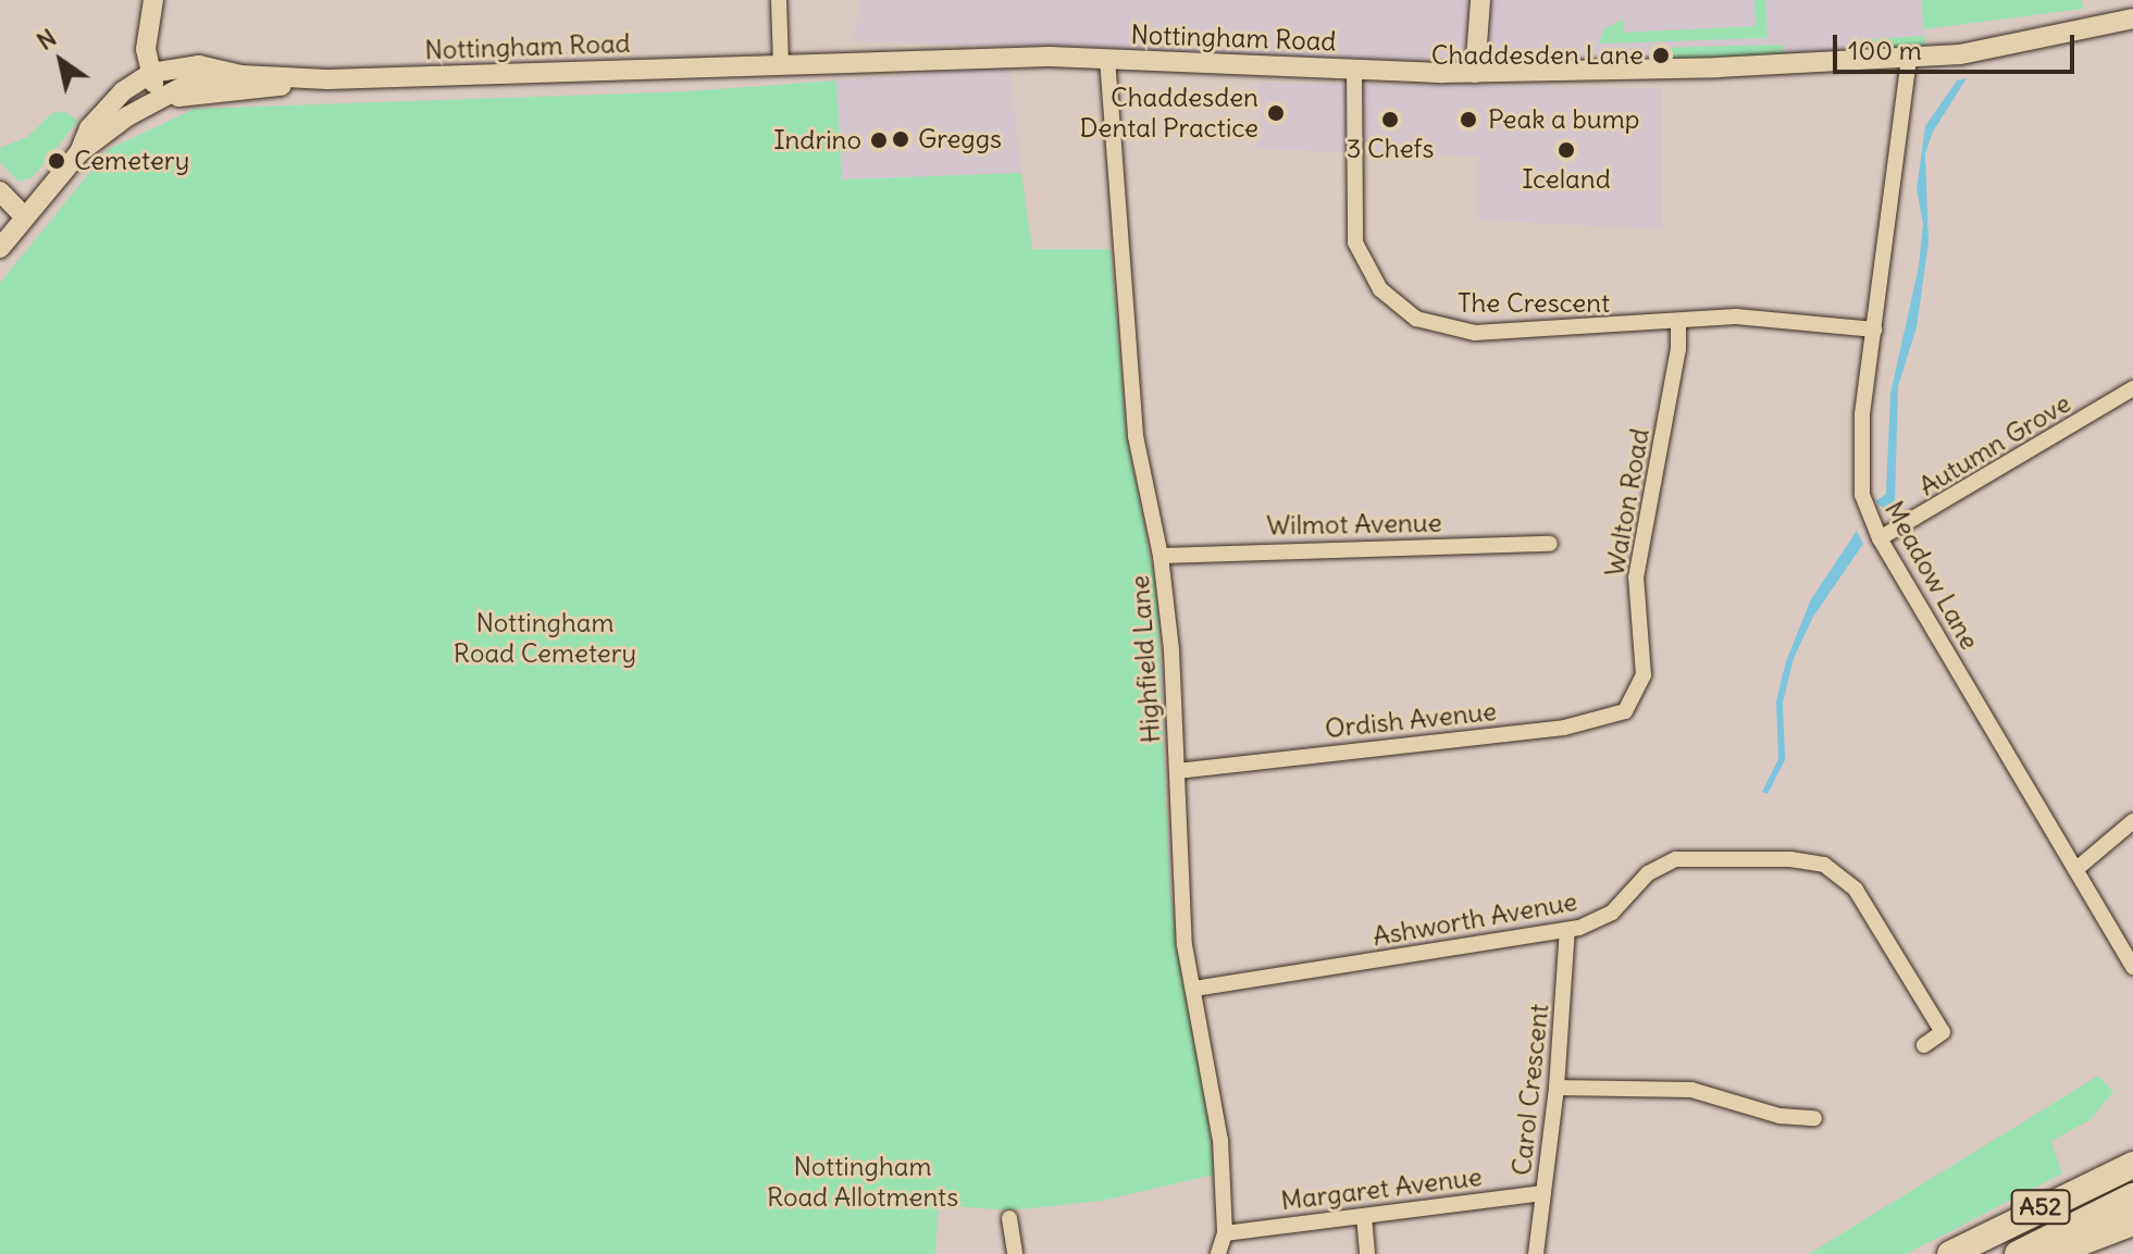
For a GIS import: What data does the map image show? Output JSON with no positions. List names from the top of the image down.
{
  "streets": {
    "highway": ["A52"],
    "street": [
      "Nottingham Road",
      "The Crescent",
      "Autumn Grove",
      "Walton Road",
      "Wilmot Avenue",
      "Meadow Lane",
      "Highfield Lane",
      "Ordish Avenue",
      "Ashworth Avenue",
      "Carol Crescent",
      "Margaret Avenue"
    ]
  },
  "crossings": [
    ["Nottingham Road", "The Crescent"],
    ["Nottingham Road", "Meadow Lane"],
    ["Nottingham Road", "Highfield Lane"],
    ["The Crescent", "Walton Road"],
    ["The Crescent", "Meadow Lane"],
    ["Autumn Grove", "Meadow Lane"],
    ["Walton Road", "Ordish Avenue"],
    ["Wilmot Avenue", "Highfield Lane"],
    ["Highfield Lane", "Ordish Avenue"],
    ["Highfield Lane", "Ashworth Avenue"],
    ["Highfield Lane", "Margaret Avenue"],
    ["Ashworth Avenue", "Carol Crescent"],
    ["Carol Crescent", "Margaret Avenue"]
  ],
  "parks": ["Nottingham Road Cemetery", "Nottingham Road Allotments"],
  "places": [
    "Chaddesden Lane",
    "Chaddesden Dental Practice",
    "3 Chefs",
    "Peak a bump",
    "Greggs",
    "Indrino",
    "Iceland",
    "Cemetery"
  ],
  "scale_bar": "100 m",
  "north": "top left"
}
